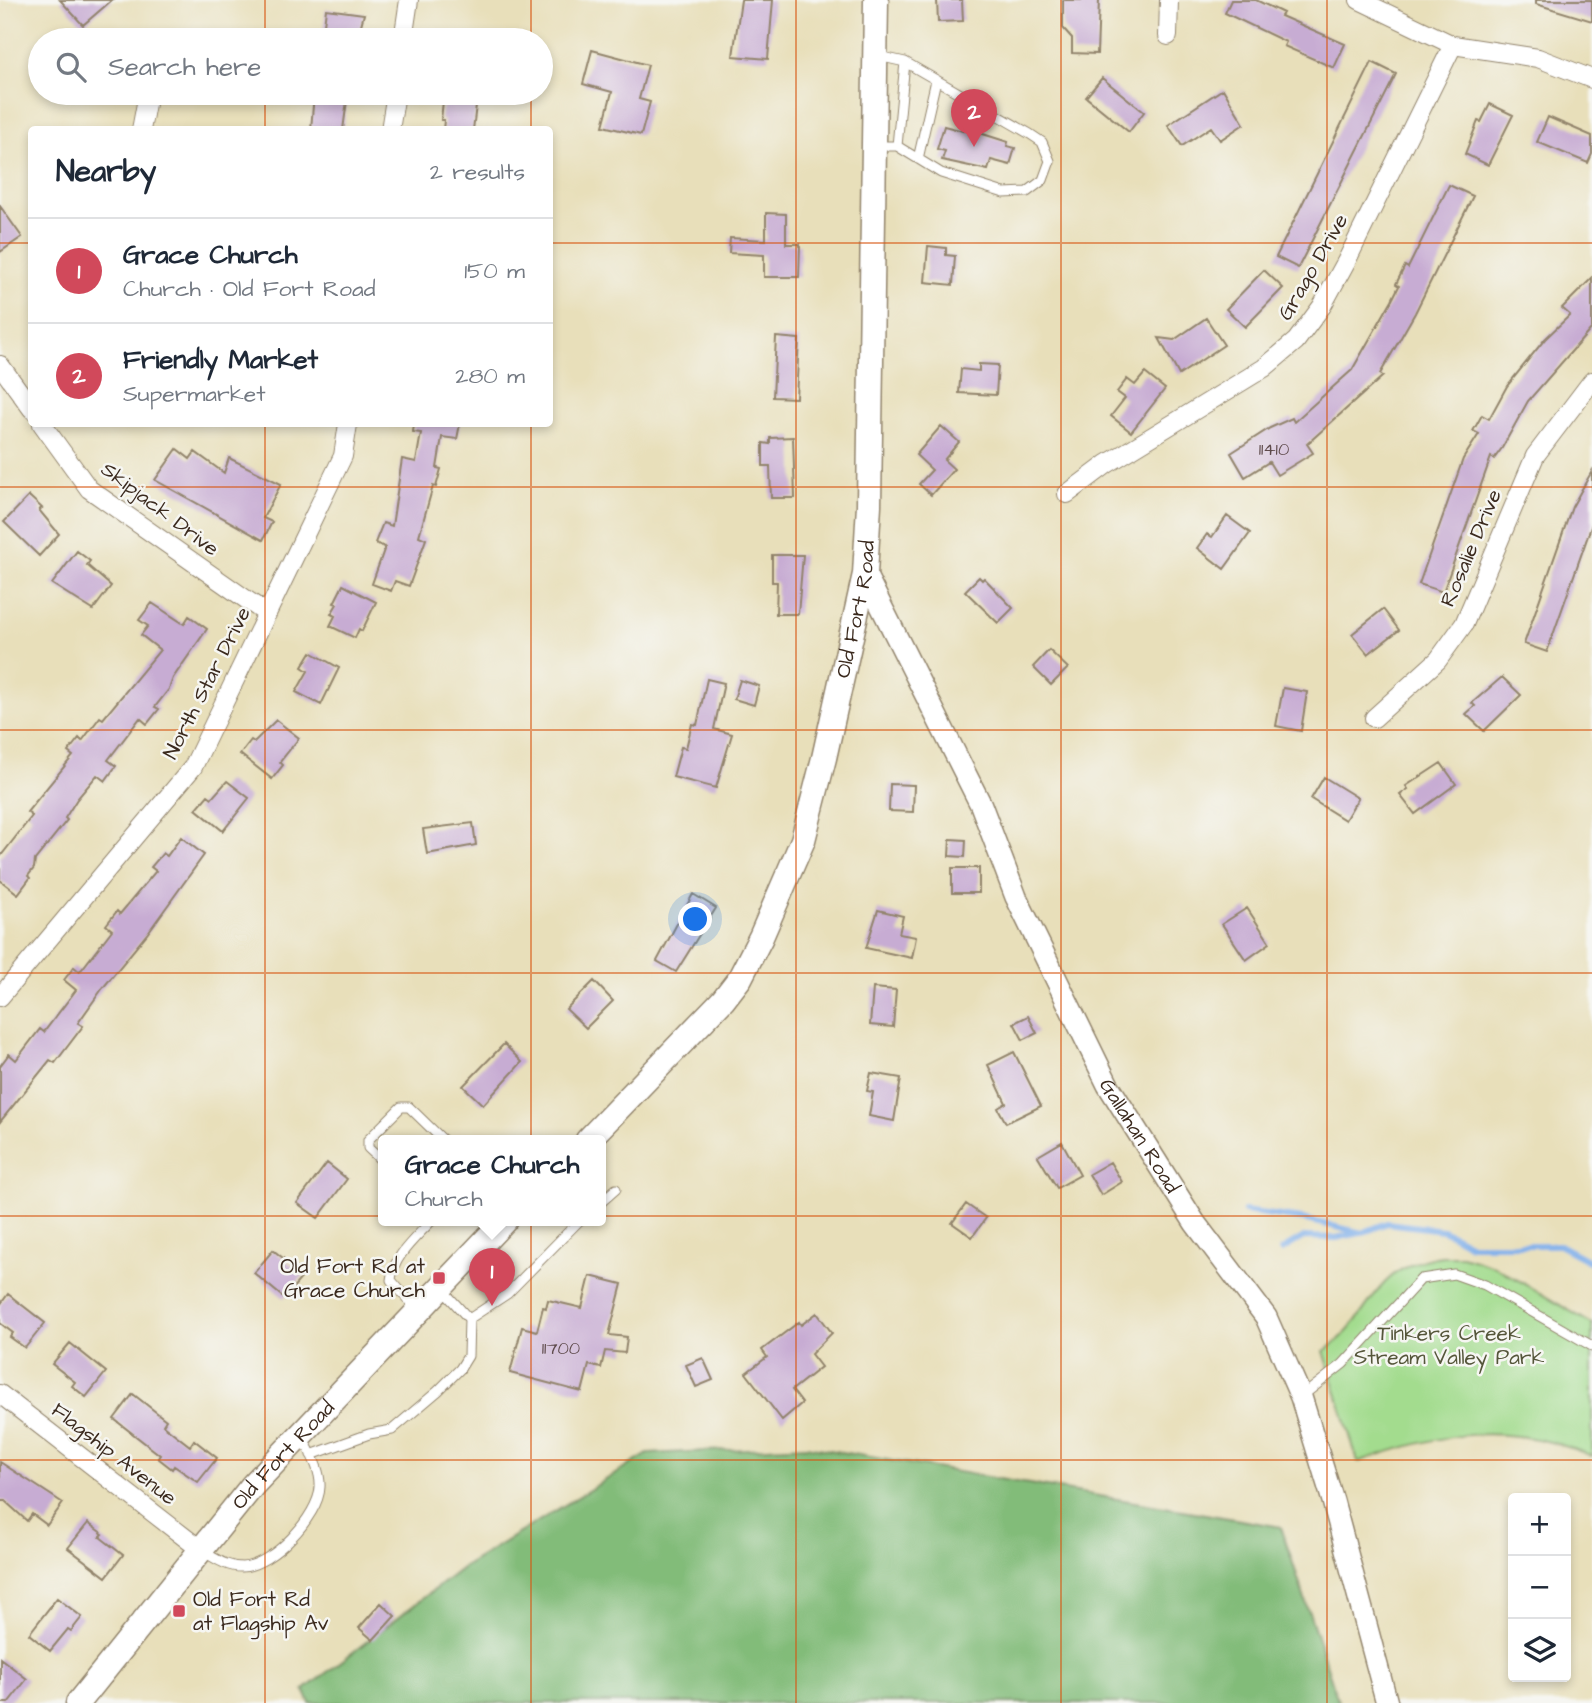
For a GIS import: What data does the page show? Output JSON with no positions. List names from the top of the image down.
{
  "streets": {
    "main road": ["Old Fort Road"],
    "street": [
      "Grago Drive",
      "Skipjack Drive",
      "Rosalie Drive",
      "North Star Drive",
      "Gallahan Road",
      "Flagship Avenue"
    ]
  },
  "crossings": [
    ["Skipjack Drive", "North Star Drive"],
    ["Old Fort Road", "Gallahan Road"],
    ["Old Fort Road", "Flagship Avenue"]
  ],
  "parks": ["Tinkers Creek Stream Valley Park"],
  "places": {
    "transit": ["Old Fort Rd at Grace Church", "Old Fort Rd at Flagship Av"]
  },
  "house_numbers": ["11410", "11700"],
  "page": {
    "search": "Search here",
    "pins": ["2", "1"],
    "heading": ["Nearby", "2 results"],
    "list": [
      {
        "mark": "1",
        "name": "Grace Church",
        "note": "Church · Old Fort Road",
        "value": "150 m"
      },
      {
        "mark": "2",
        "name": "Friendly Market",
        "note": "Supermarket",
        "value": "280 m"
      }
    ],
    "popup": ["Grace Church", "Church"],
    "map_buttons": ["+", "−"]
  }
}
